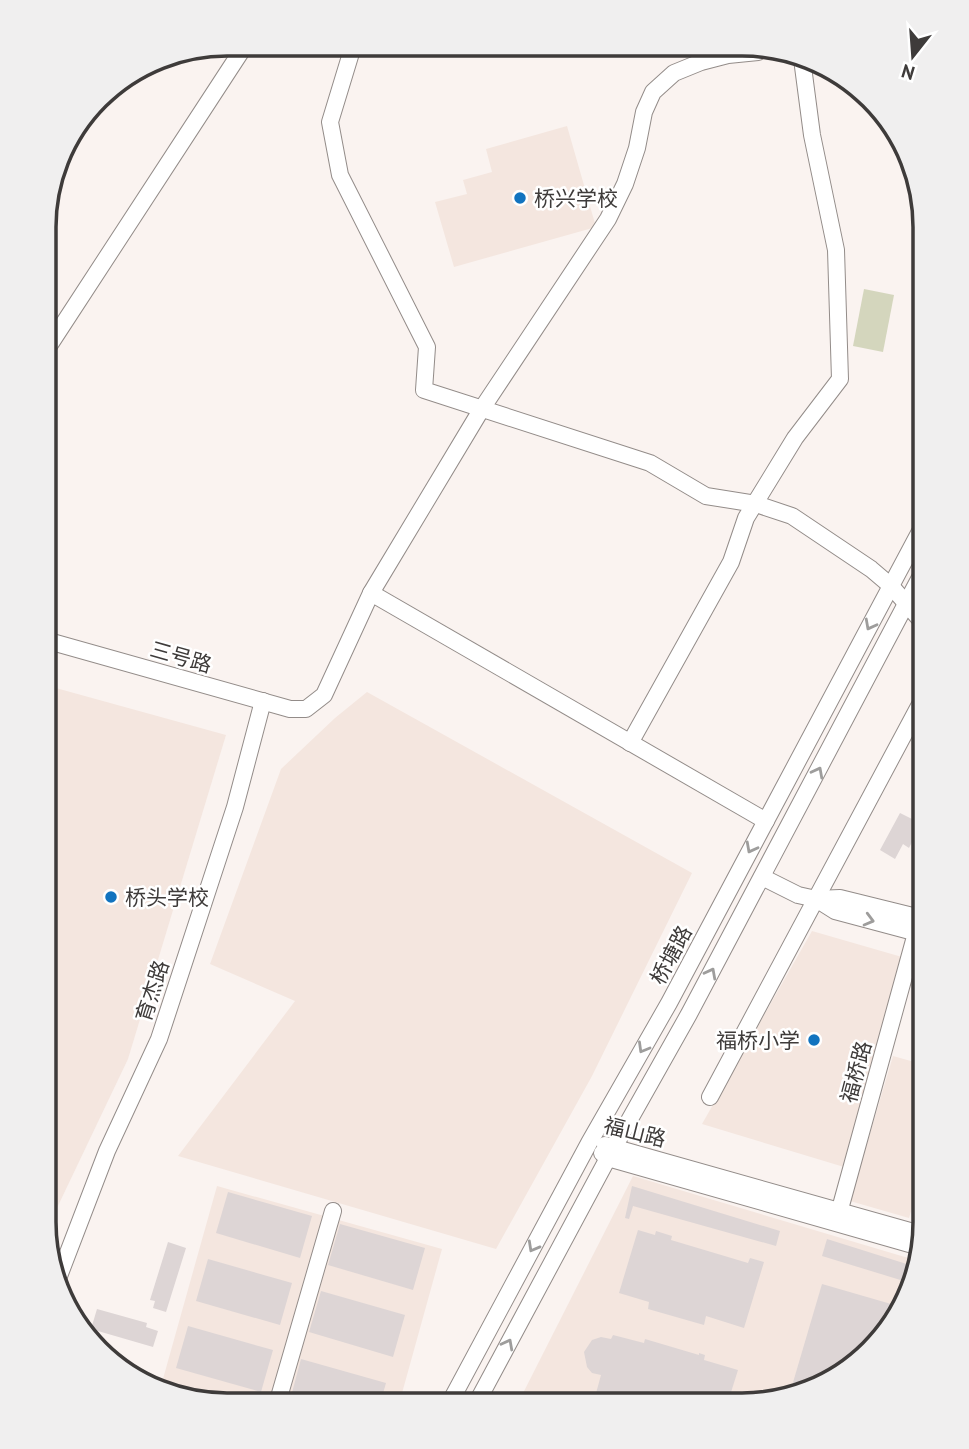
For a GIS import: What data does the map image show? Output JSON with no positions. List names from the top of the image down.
{
  "streets": {
    "street": [
      "三号路",
      "桥塘路",
      "育杰路",
      "福桥路",
      "福山路"
    ]
  },
  "crossings": [
    ["三号路", "育杰路"],
    ["桥塘路", "福山路"],
    ["福桥路", "福山路"]
  ],
  "places": ["桥兴学校", "桥头学校", "福桥小学"],
  "north": "bottom"
}
